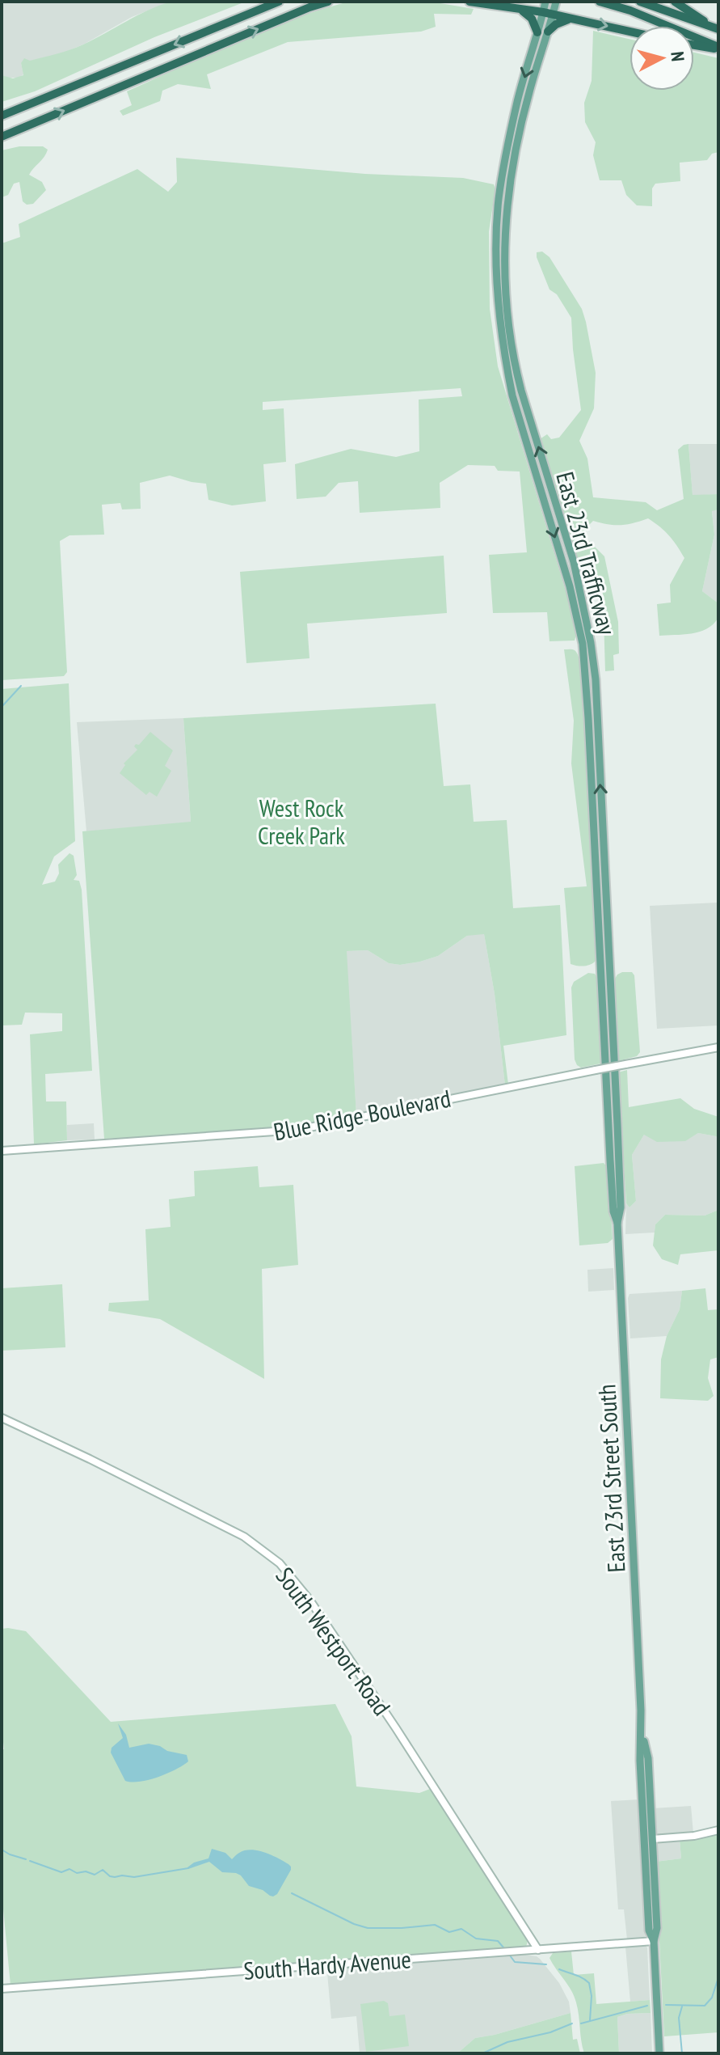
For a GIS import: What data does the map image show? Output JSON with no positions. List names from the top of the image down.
{
  "streets": {
    "main road": ["East 23rd Trafficway", "East 23rd Street South"],
    "street": ["Blue Ridge Boulevard", "South Westport Road", "South Hardy Avenue"]
  },
  "crossings": [
    ["East 23rd Trafficway", "East 23rd Street South"],
    ["East 23rd Street South", "South Hardy Avenue"],
    ["South Westport Road", "South Hardy Avenue"]
  ],
  "parks": ["West Rock Creek Park"],
  "north": "right"
}
